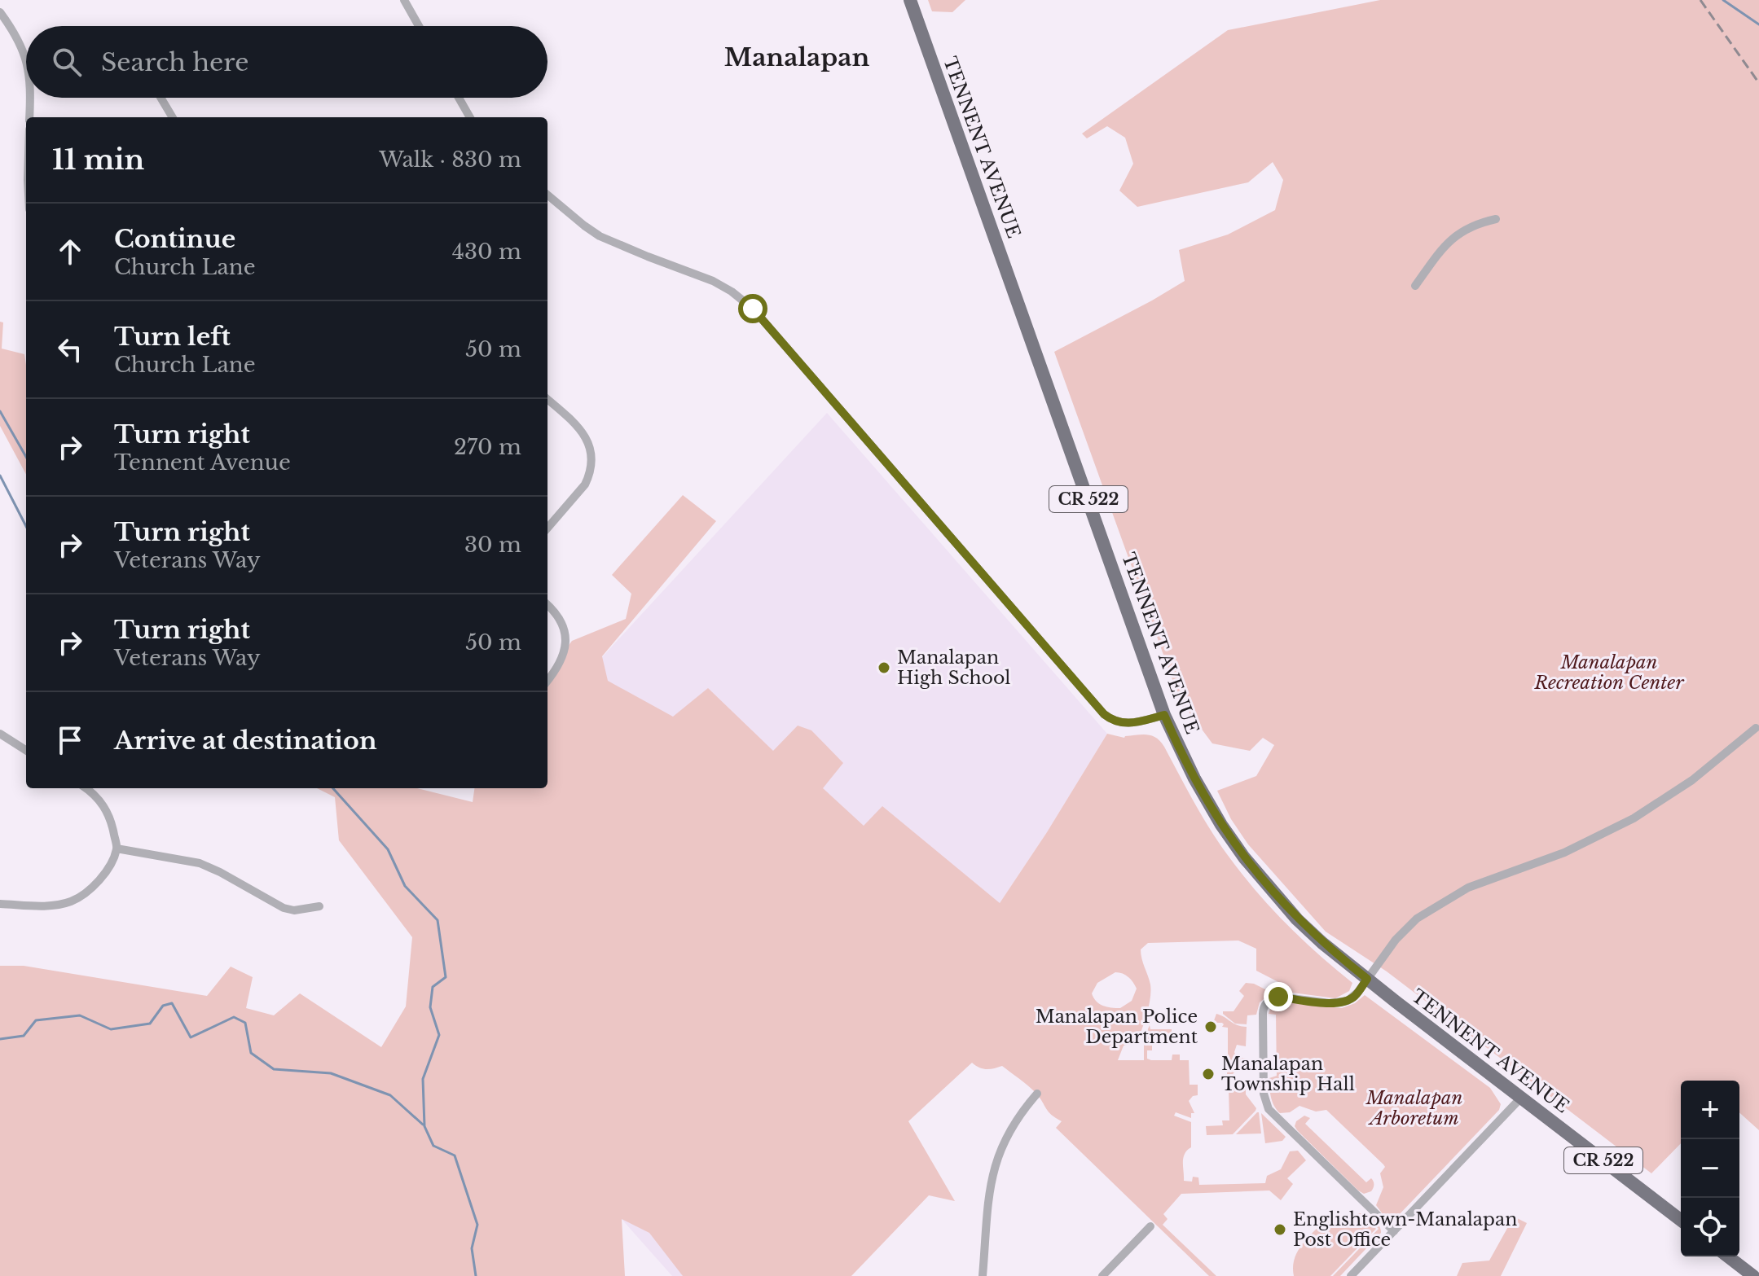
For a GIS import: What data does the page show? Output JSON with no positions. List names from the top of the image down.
{
  "streets": {
    "main road": ["TENNENT AVENUE", "CR 522"]
  },
  "districts": ["Manalapan"],
  "parks": ["Manalapan Recreation Center", "Manalapan Arboretum"],
  "places": [
    "Manalapan High School",
    "Manalapan Police Department",
    "Manalapan Township Hall",
    "Englishtown-Manalapan Post Office"
  ],
  "page": {
    "search": "Search here",
    "heading": ["11 min", "Walk · 830 m"],
    "list": [
      ["Continue", "Church Lane", "430 m"],
      ["Turn left", "Church Lane", "50 m"],
      ["Turn right", "Tennent Avenue", "270 m"],
      ["Turn right", "Veterans Way", "30 m"],
      ["Turn right", "Veterans Way", "50 m"],
      "Arrive at destination"
    ],
    "map_buttons": ["+", "−"]
  }
}
